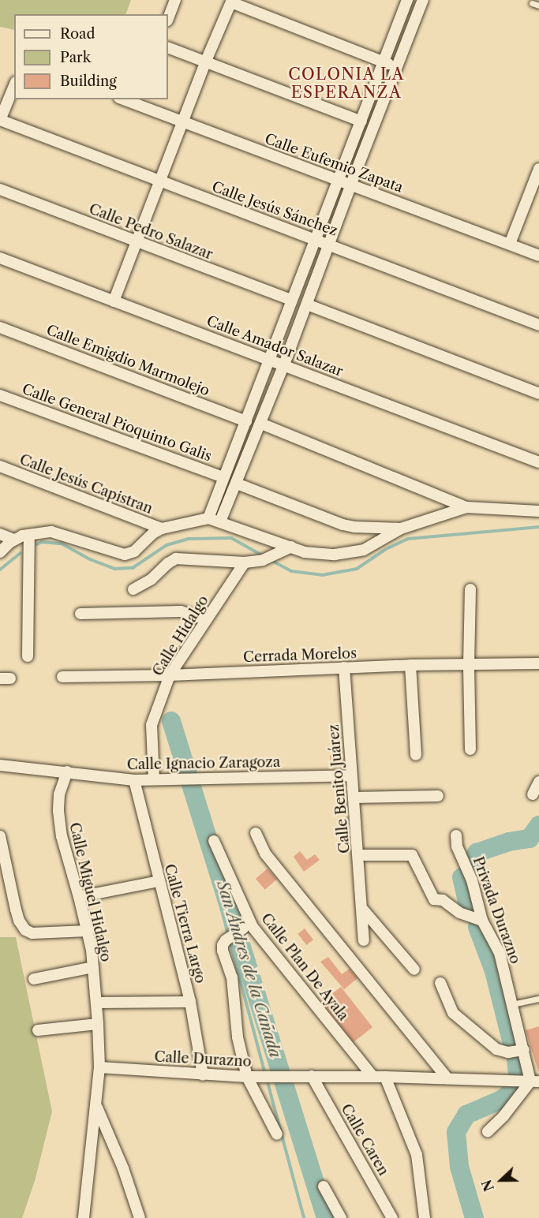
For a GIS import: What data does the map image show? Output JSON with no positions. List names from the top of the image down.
{
  "streets": {
    "street": [
      "Calle Eufemio Zapata",
      "Calle Jesús Sánchez",
      "Calle Pedro Salazar",
      "Calle Amador Salazar",
      "Calle Emigdio Marmolejo",
      "Calle General Pioquinto Galis",
      "Calle Jesús Capistran",
      "Calle Hidalgo",
      "Cerrada Morelos",
      "Calle Ignacio Zaragoza",
      "Calle Benito Juárez",
      "Calle Miguel Hidalgo",
      "Privada Durazno",
      "Calle Tierra Largo",
      "Calle Plan De Ayala",
      "Calle Durazno",
      "Calle Caren"
    ]
  },
  "crossings": [
    ["Calle Hidalgo", "Cerrada Morelos"],
    ["Calle Hidalgo", "Calle Ignacio Zaragoza"],
    ["Cerrada Morelos", "Calle Benito Juárez"],
    ["Calle Ignacio Zaragoza", "Calle Benito Juárez"],
    ["Calle Ignacio Zaragoza", "Calle Miguel Hidalgo"],
    ["Calle Ignacio Zaragoza", "Calle Tierra Largo"],
    ["Calle Miguel Hidalgo", "Calle Durazno"],
    ["Privada Durazno", "Calle Durazno"],
    ["Calle Tierra Largo", "Calle Durazno"],
    ["Calle Plan De Ayala", "Calle Durazno"],
    ["Calle Durazno", "Calle Caren"]
  ],
  "districts": ["COLONIA LA ESPERANZA"],
  "water": ["San Andres de la Cañada"],
  "legend": ["Road", "Park", "Building"],
  "north": "left"
}
